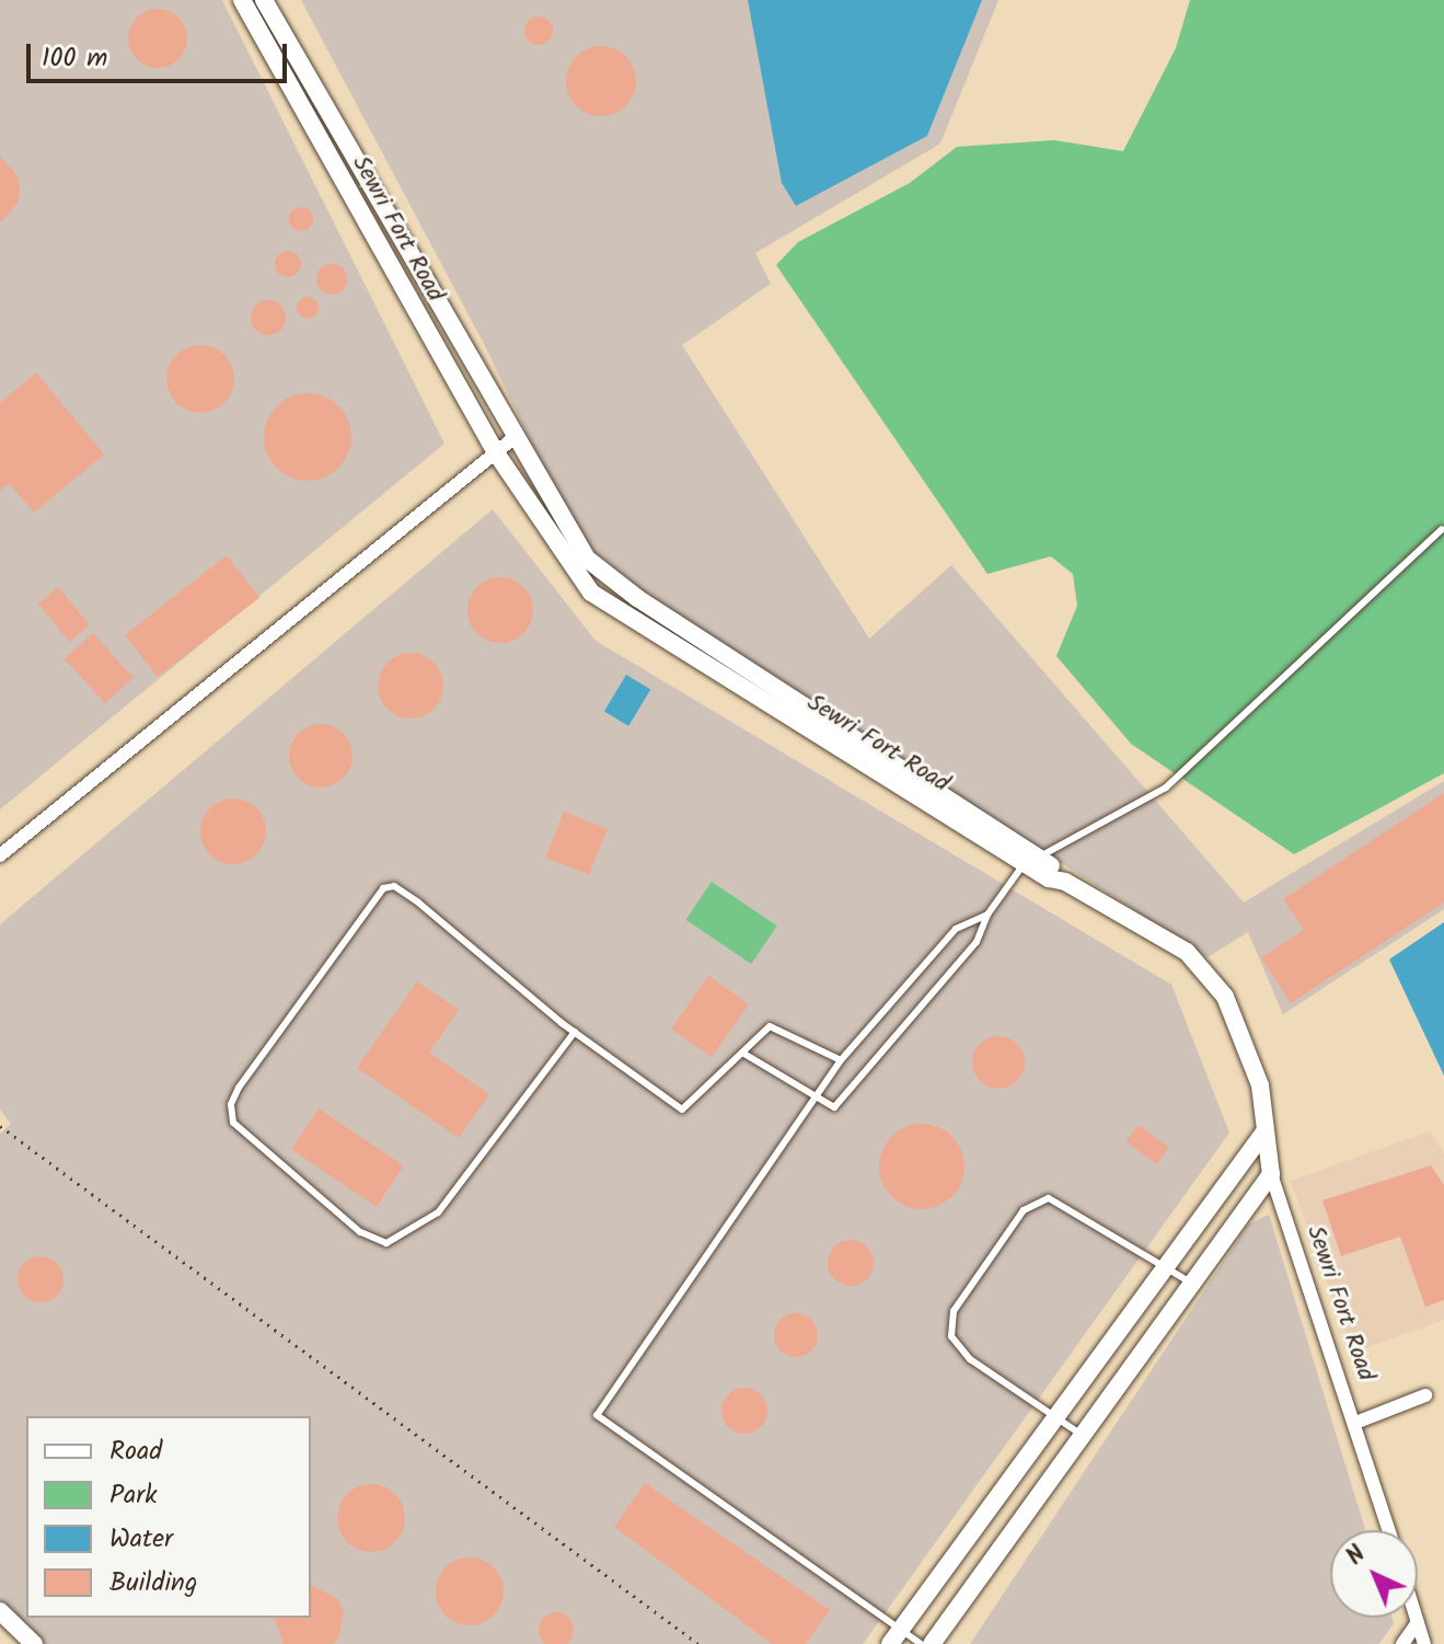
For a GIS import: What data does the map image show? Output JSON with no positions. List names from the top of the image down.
{
  "streets": {
    "street": ["Sewri Fort Road"]
  },
  "legend": [
    "Road",
    "Park",
    "Water",
    "Building"
  ],
  "scale_bar": "100 m",
  "north": "top left"
}
